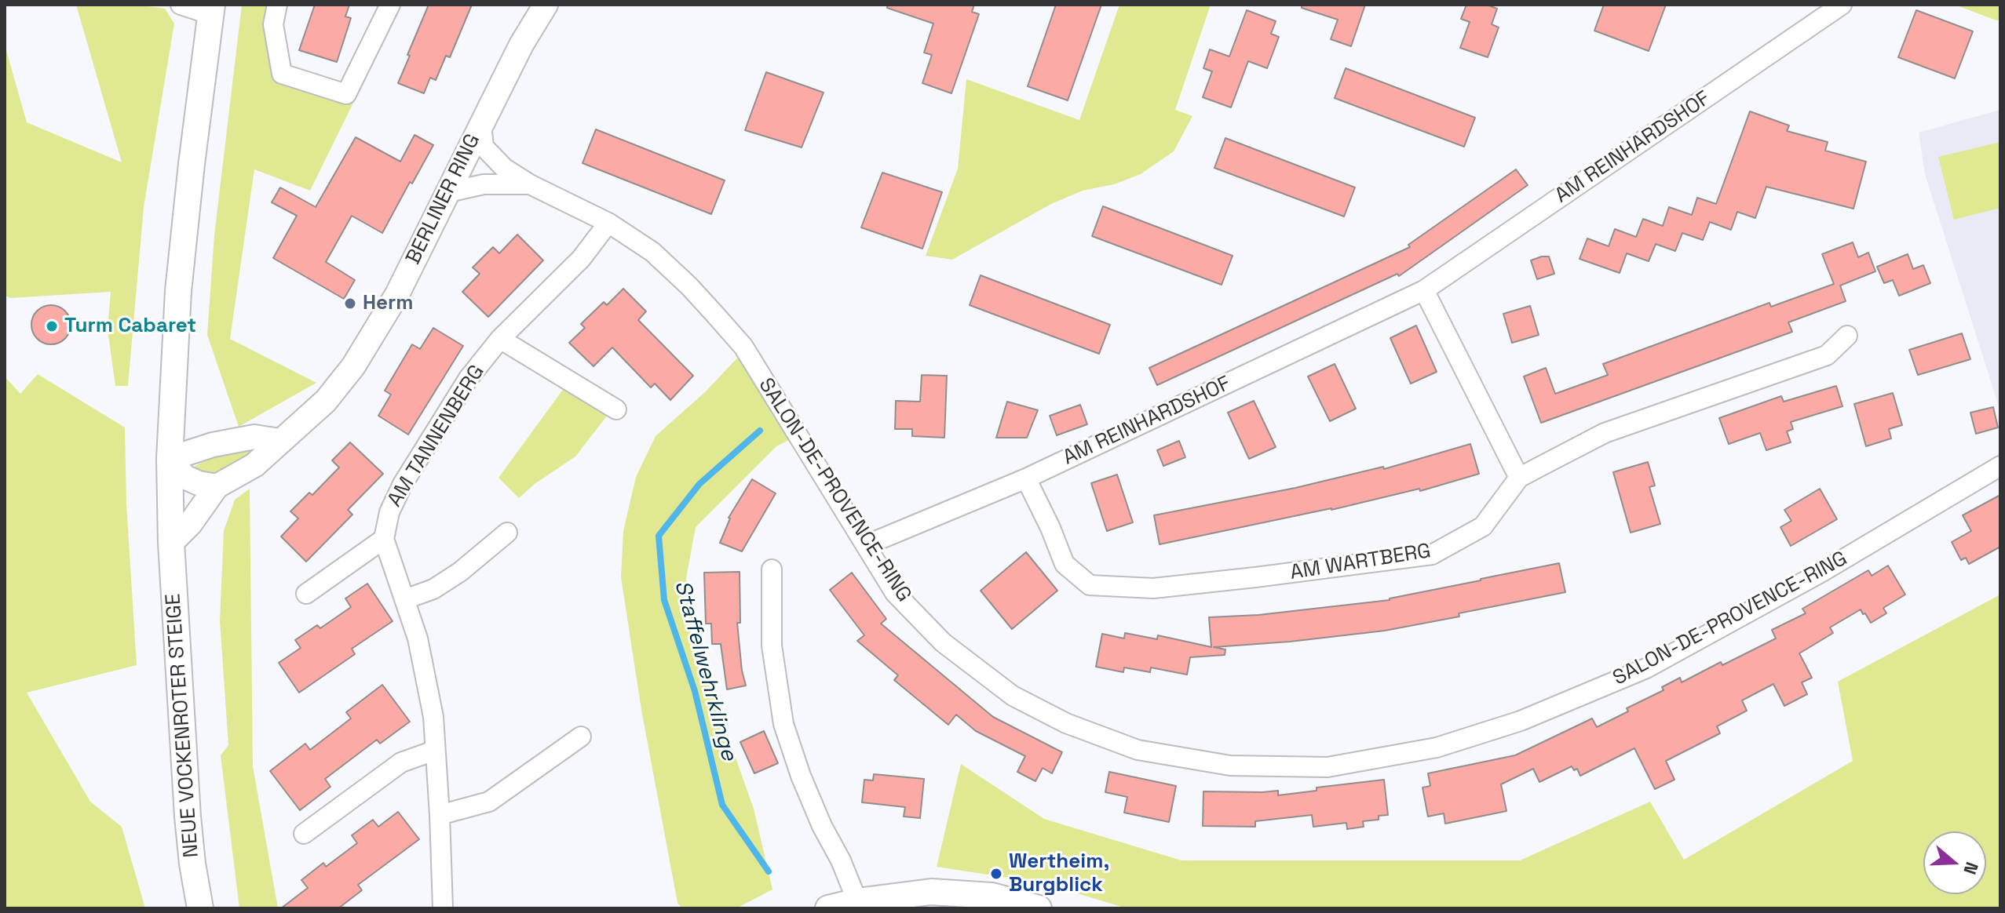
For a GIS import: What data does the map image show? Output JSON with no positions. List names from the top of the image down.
{
  "streets": {
    "main road": ["NEUE VOCKENROTER STEIGE"],
    "street": [
      "AM REINHARDSHOF",
      "BERLINER RING",
      "AM TANNENBERG",
      "SALON-DE-PROVENCE-RING",
      "AM WARTBERG"
    ]
  },
  "crossings": [
    ["AM REINHARDSHOF", "SALON-DE-PROVENCE-RING"],
    ["AM REINHARDSHOF", "AM WARTBERG"],
    ["BERLINER RING", "SALON-DE-PROVENCE-RING"],
    ["BERLINER RING", "NEUE VOCKENROTER STEIGE"],
    ["AM TANNENBERG", "SALON-DE-PROVENCE-RING"]
  ],
  "water": ["Staffelwehrklinge"],
  "places": ["Herm", "Turm Cabaret", "Wertheim, Burgblick"],
  "north": "right"
}
